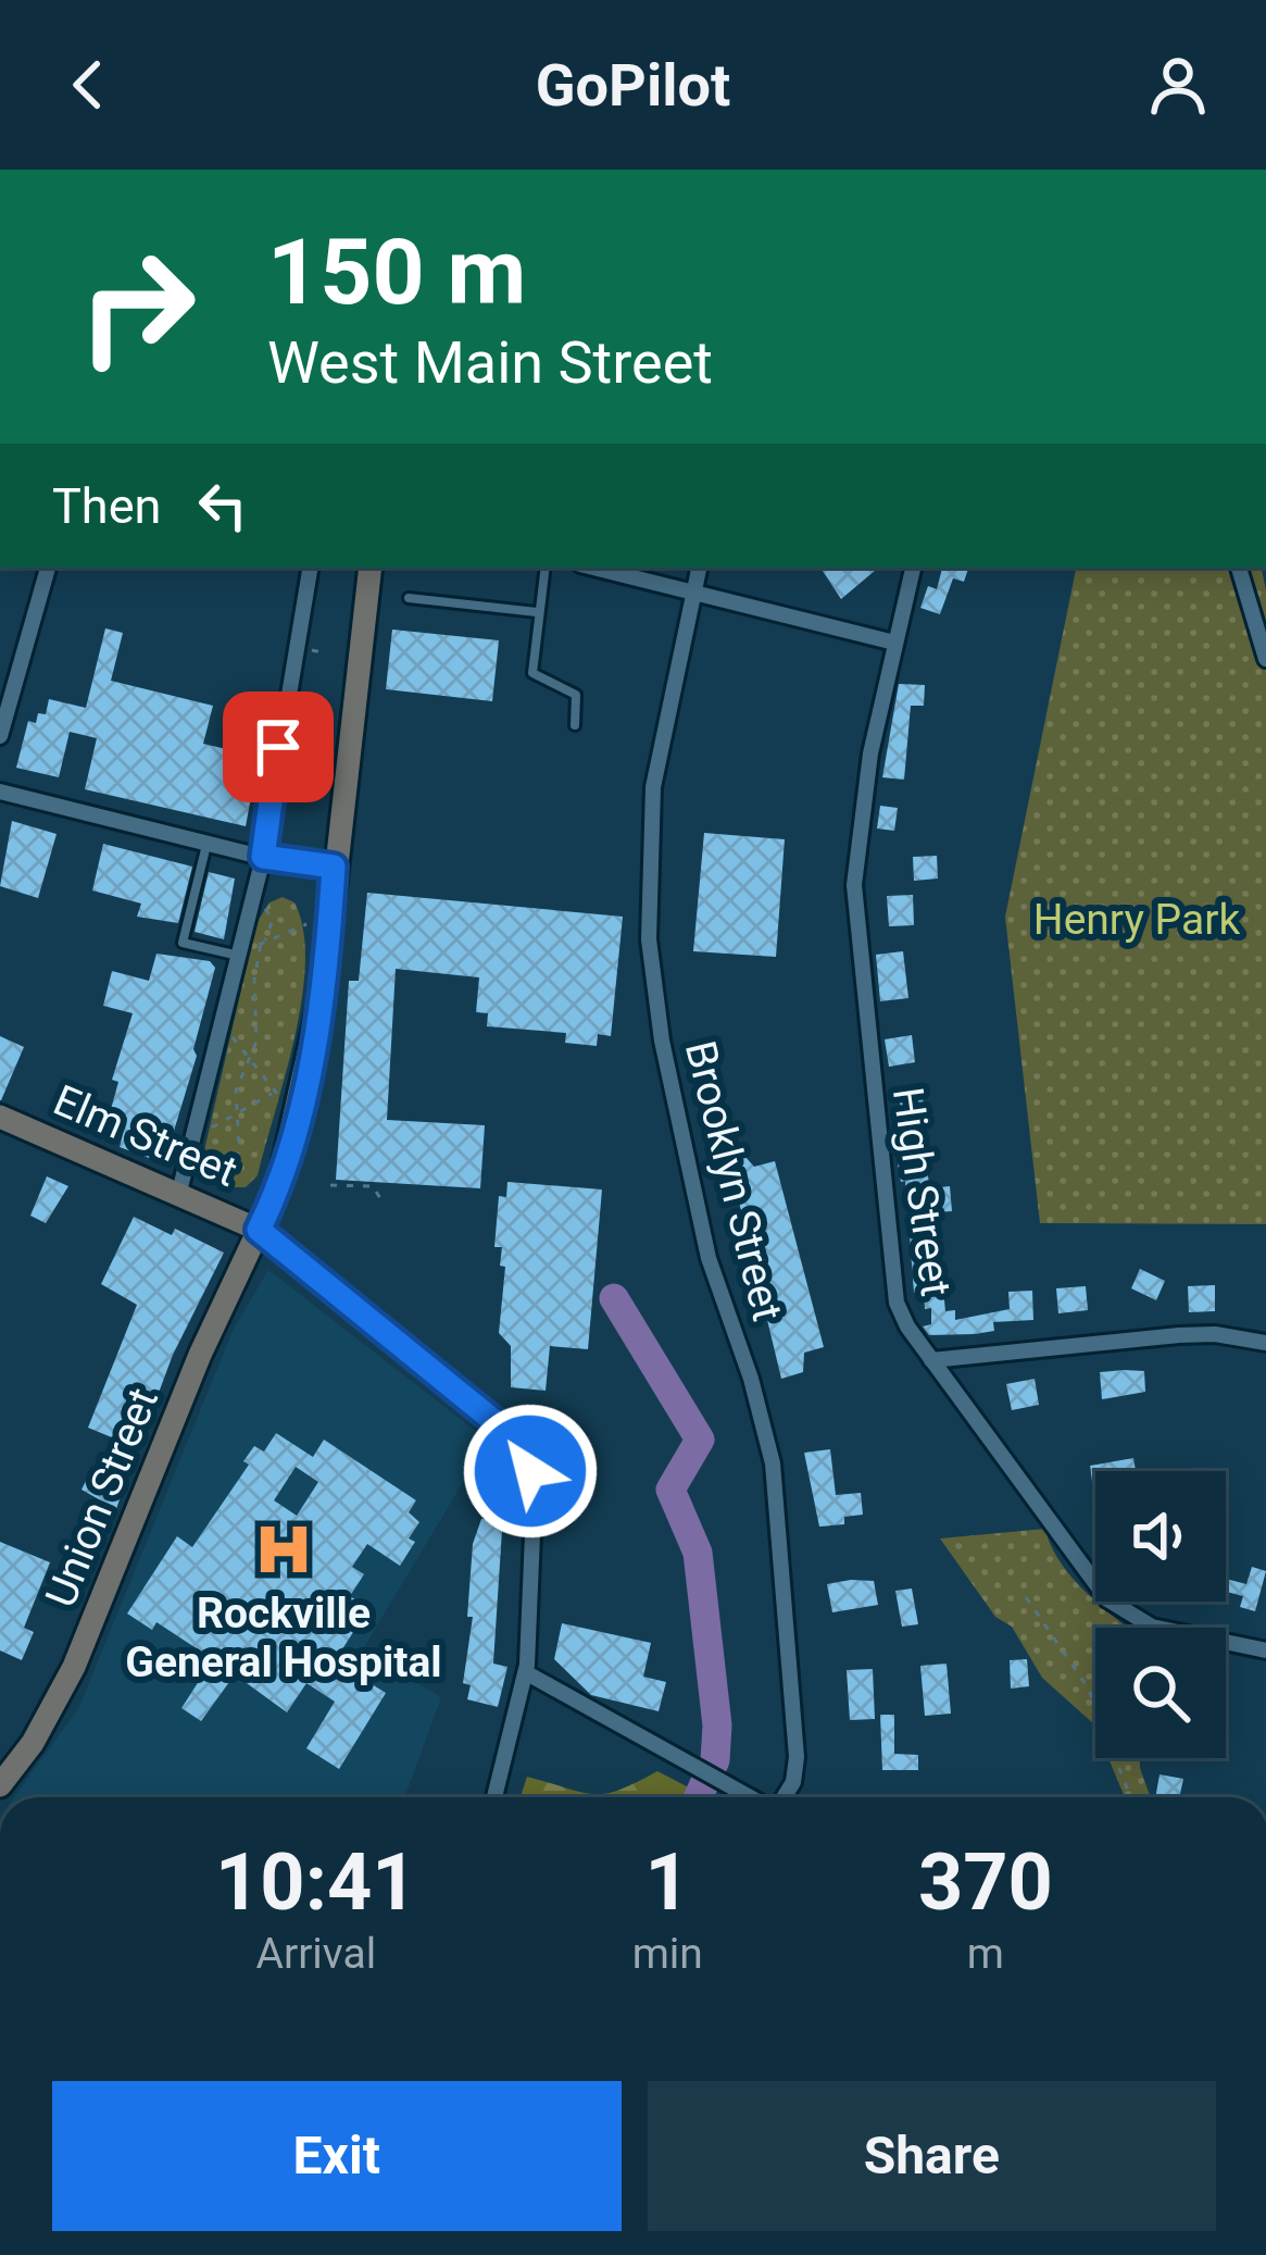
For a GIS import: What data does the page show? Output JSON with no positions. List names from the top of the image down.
{
  "streets": {
    "main road": ["Elm Street", "Union Street"],
    "street": ["Brooklyn Street", "High Street"]
  },
  "crossings": [
    ["Elm Street", "Union Street"]
  ],
  "parks": ["Henry Park"],
  "places": {
    "hospital": ["Rockville General Hospital"]
  },
  "page": {
    "header": "GoPilot",
    "turn": ["150 m", "West Main Street"],
    "then": "Then",
    "eta": [
      "10:41",
      "Arrival",
      "1",
      "min",
      "370",
      "m"
    ],
    "buttons": ["Exit", "Share"]
  }
}
